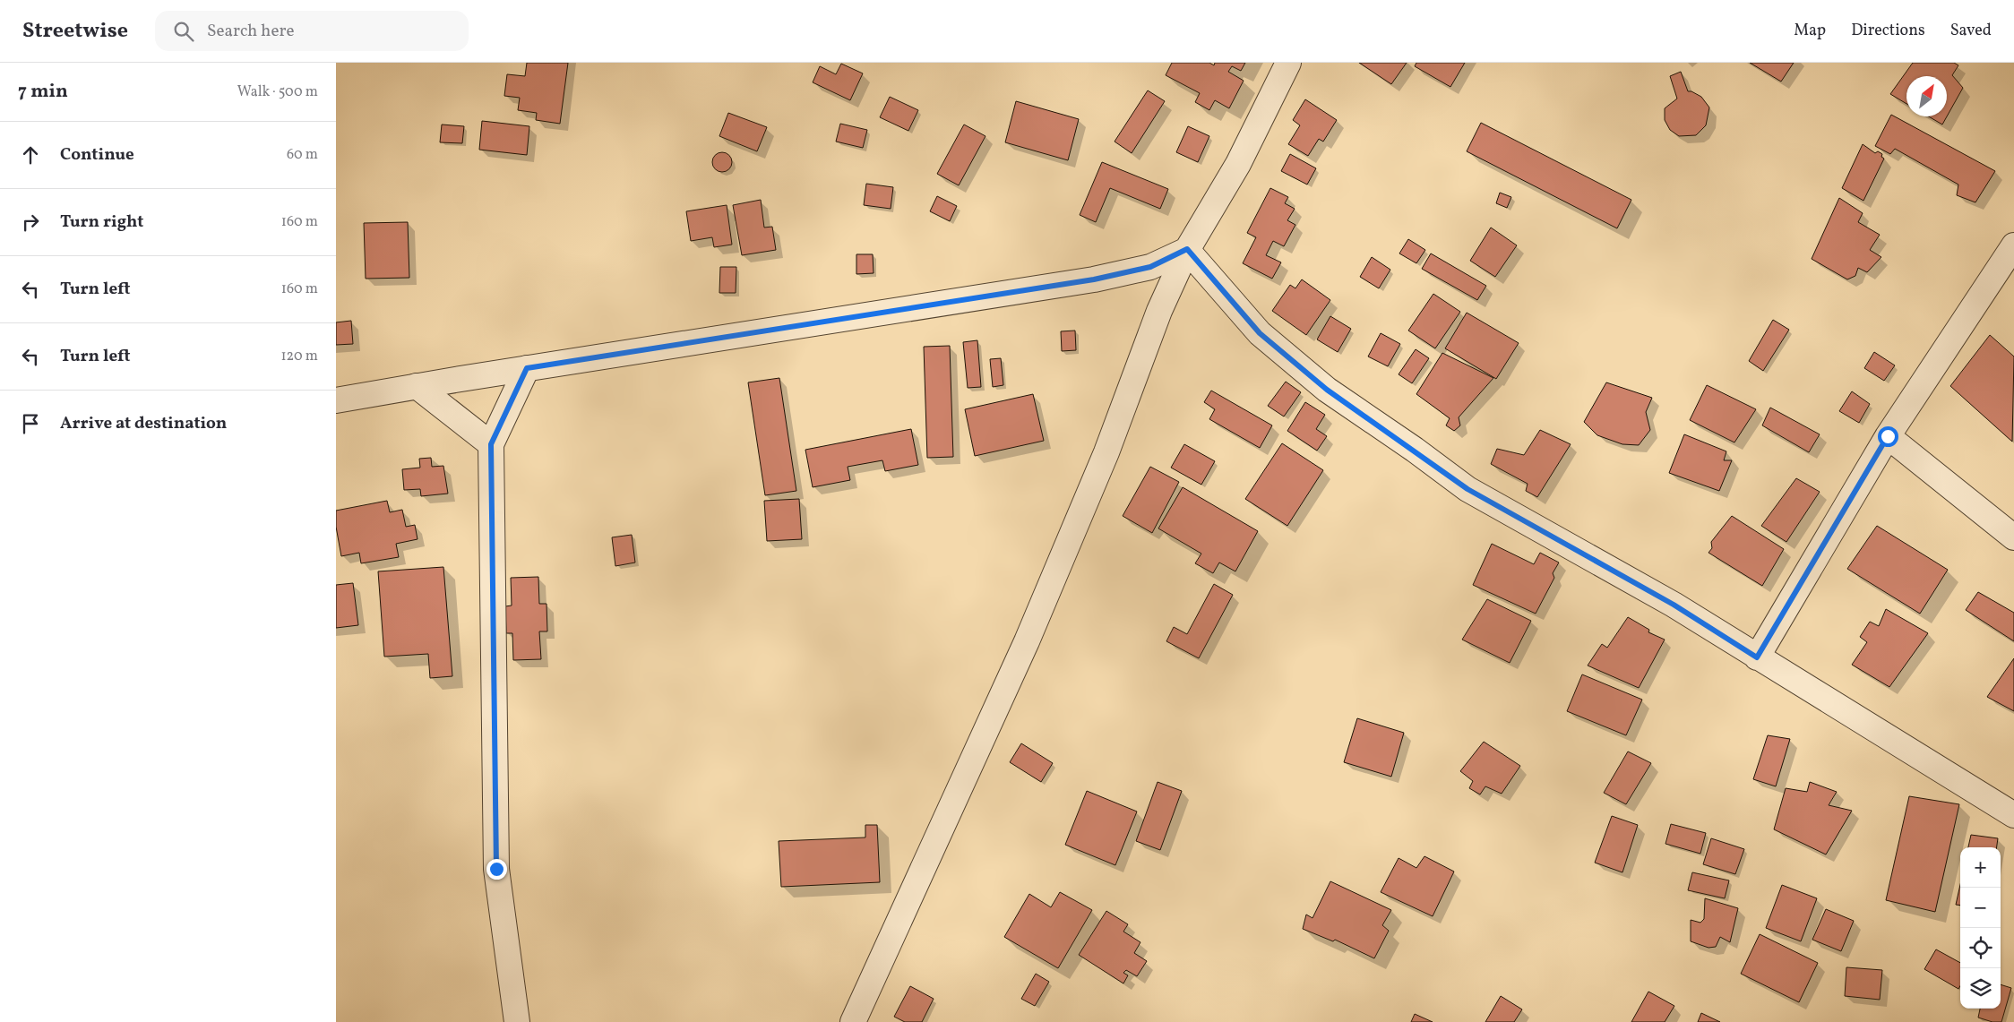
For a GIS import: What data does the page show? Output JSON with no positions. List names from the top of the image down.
{
  "north": "top right",
  "page": {
    "header": "Streetwise",
    "search": "Search here",
    "nav": ["Map", "Directions", "Saved"],
    "heading": ["7 min", "Walk · 500 m"],
    "list": [
      ["Continue", "60 m"],
      ["Turn right", "160 m"],
      ["Turn left", "160 m"],
      ["Turn left", "120 m"],
      "Arrive at destination"
    ],
    "map_buttons": ["+", "−"]
  }
}
